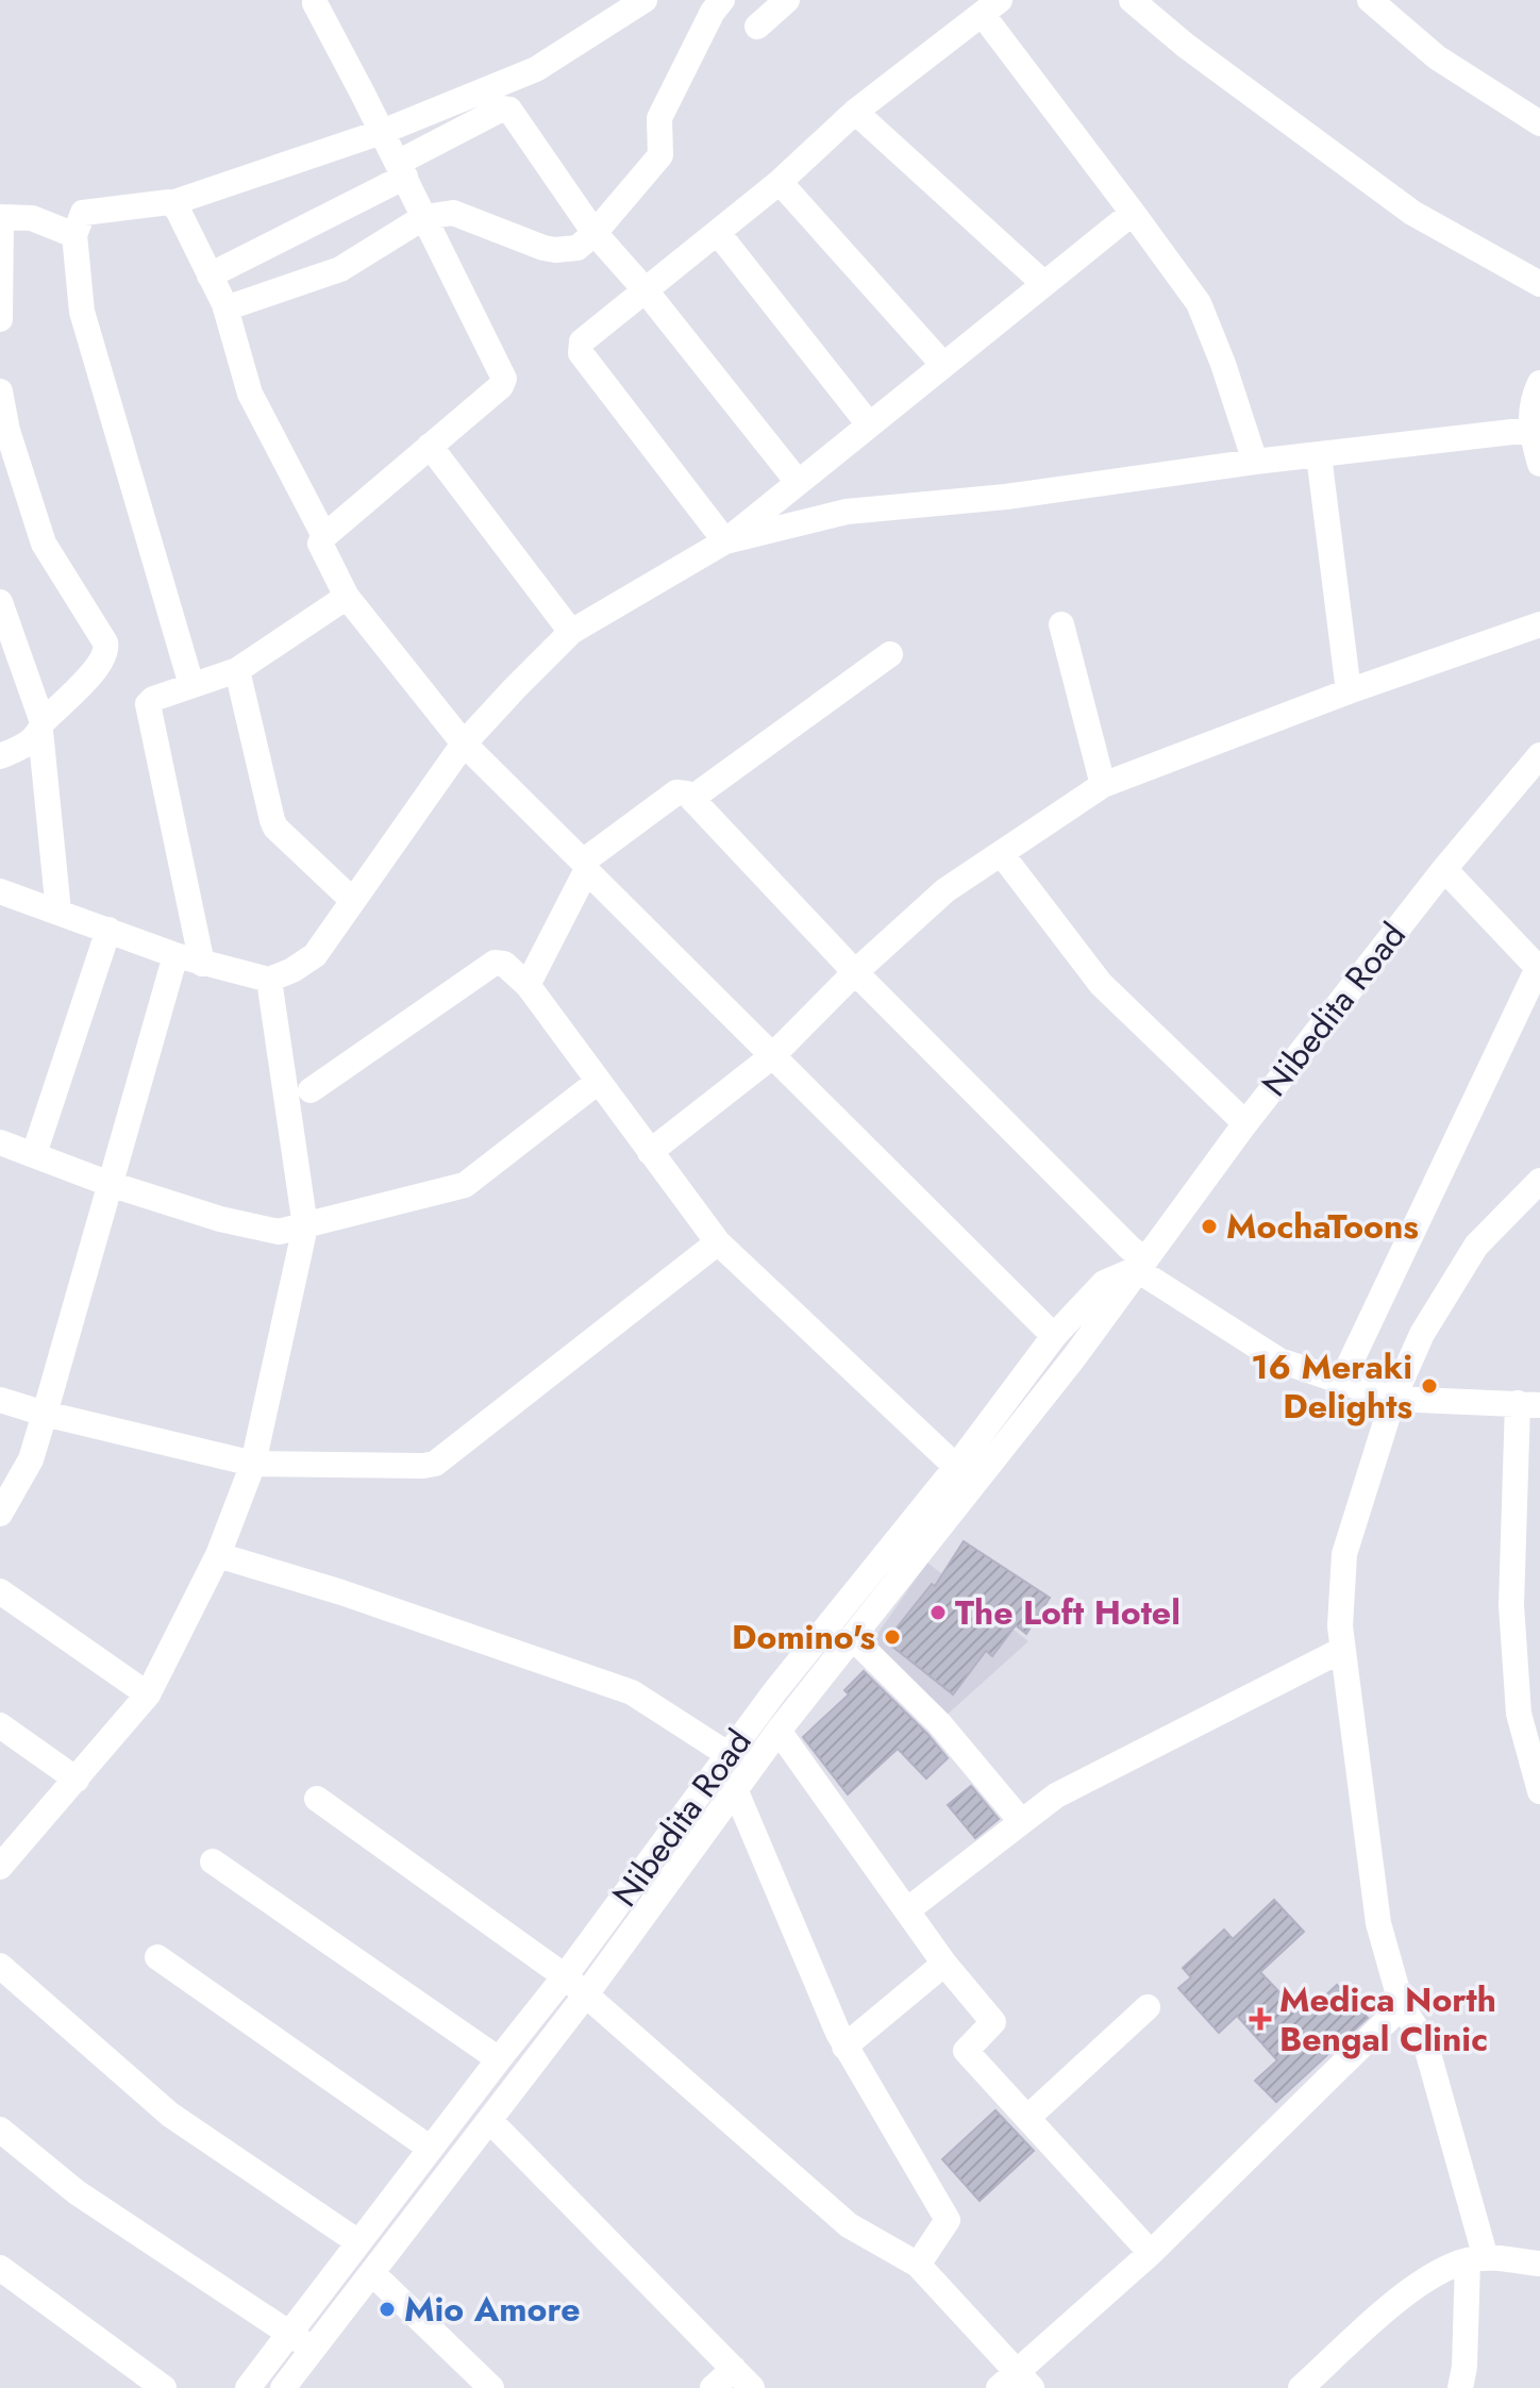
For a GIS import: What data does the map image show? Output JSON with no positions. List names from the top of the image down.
{
  "streets": {
    "street": ["Nibedita Road"]
  },
  "places": {
    "other": [
      "MochaToons",
      "16 Meraki Delights",
      "The Loft Hotel",
      "Domino's",
      "Mio Amore"
    ],
    "health": ["Medica North Bengal Clinic"]
  }
}
